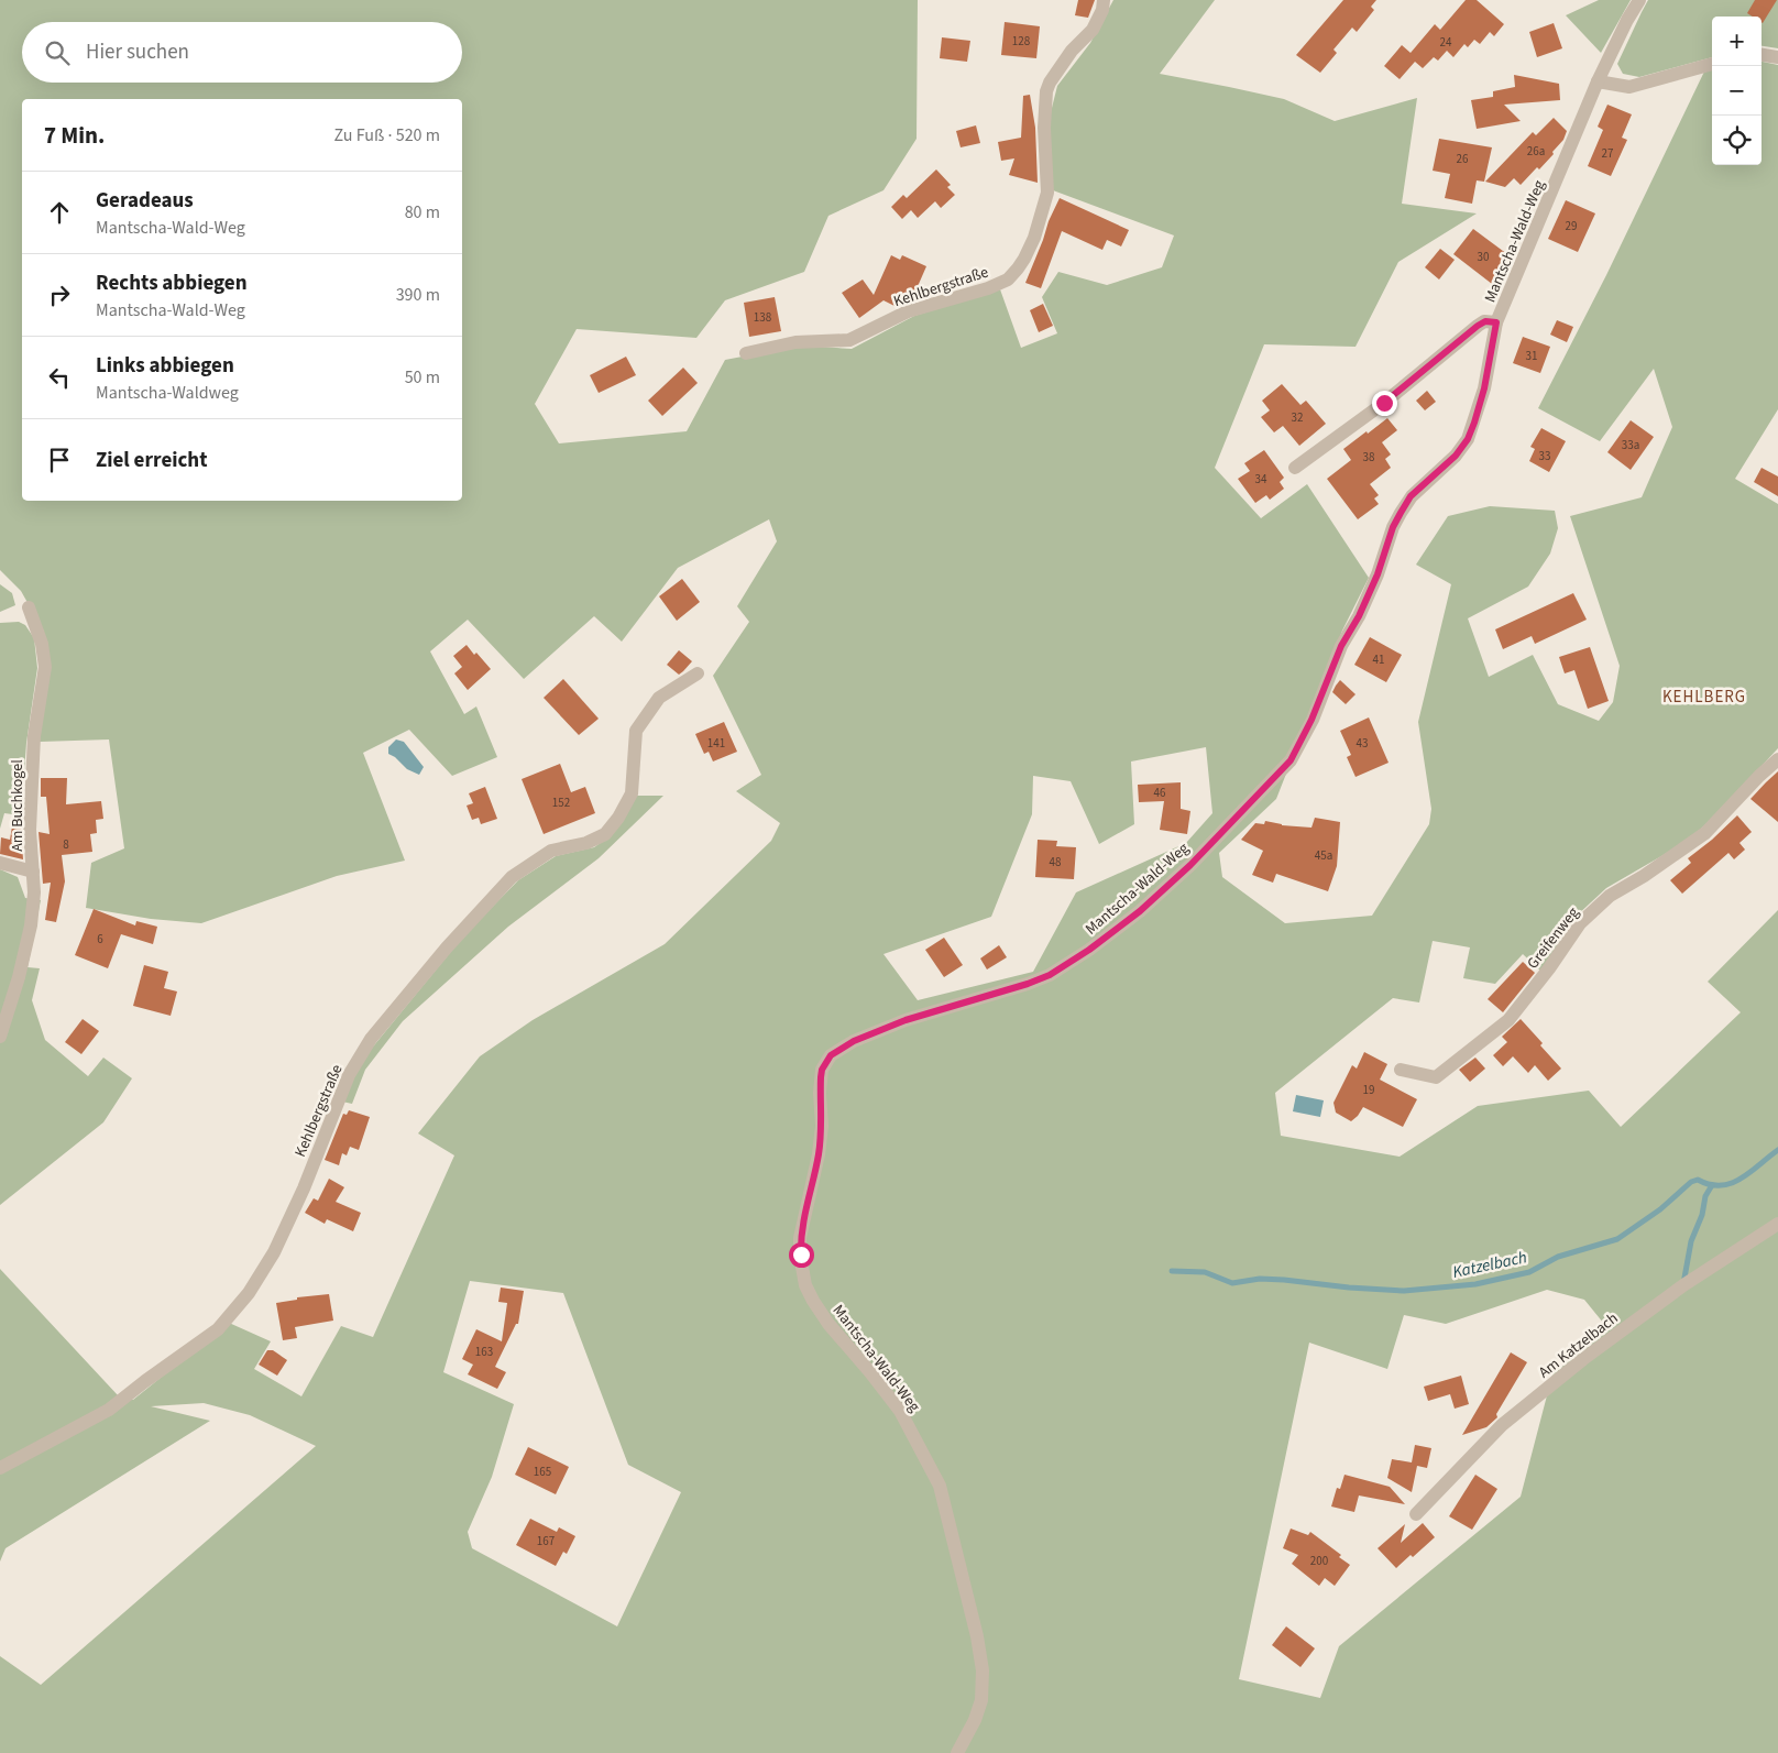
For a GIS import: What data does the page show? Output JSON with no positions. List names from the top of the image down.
{
  "streets": {
    "street": [
      "Mantscha-Wald-Weg",
      "Kehlbergstraße",
      "Am Buchkogel",
      "Greifenweg",
      "Am Katzelbach"
    ]
  },
  "districts": ["KEHLBERG"],
  "water": ["Katzelbach"],
  "house_numbers": [
    "128",
    "24",
    "26a",
    "27",
    "26",
    "29",
    "30",
    "138",
    "31",
    "32",
    "33a",
    "33",
    "38",
    "34",
    "41",
    "141",
    "43",
    "46",
    "152",
    "8",
    "45a",
    "48",
    "6",
    "19",
    "163",
    "165",
    "167",
    "200"
  ],
  "page": {
    "map_buttons": ["+", "−"],
    "search": "Hier suchen",
    "heading": ["7 Min.", "Zu Fuß · 520 m"],
    "list": [
      ["Geradeaus", "Mantscha-Wald-Weg", "80 m"],
      ["Rechts abbiegen", "Mantscha-Wald-Weg", "390 m"],
      ["Links abbiegen", "Mantscha-Waldweg", "50 m"],
      "Ziel erreicht"
    ]
  }
}
